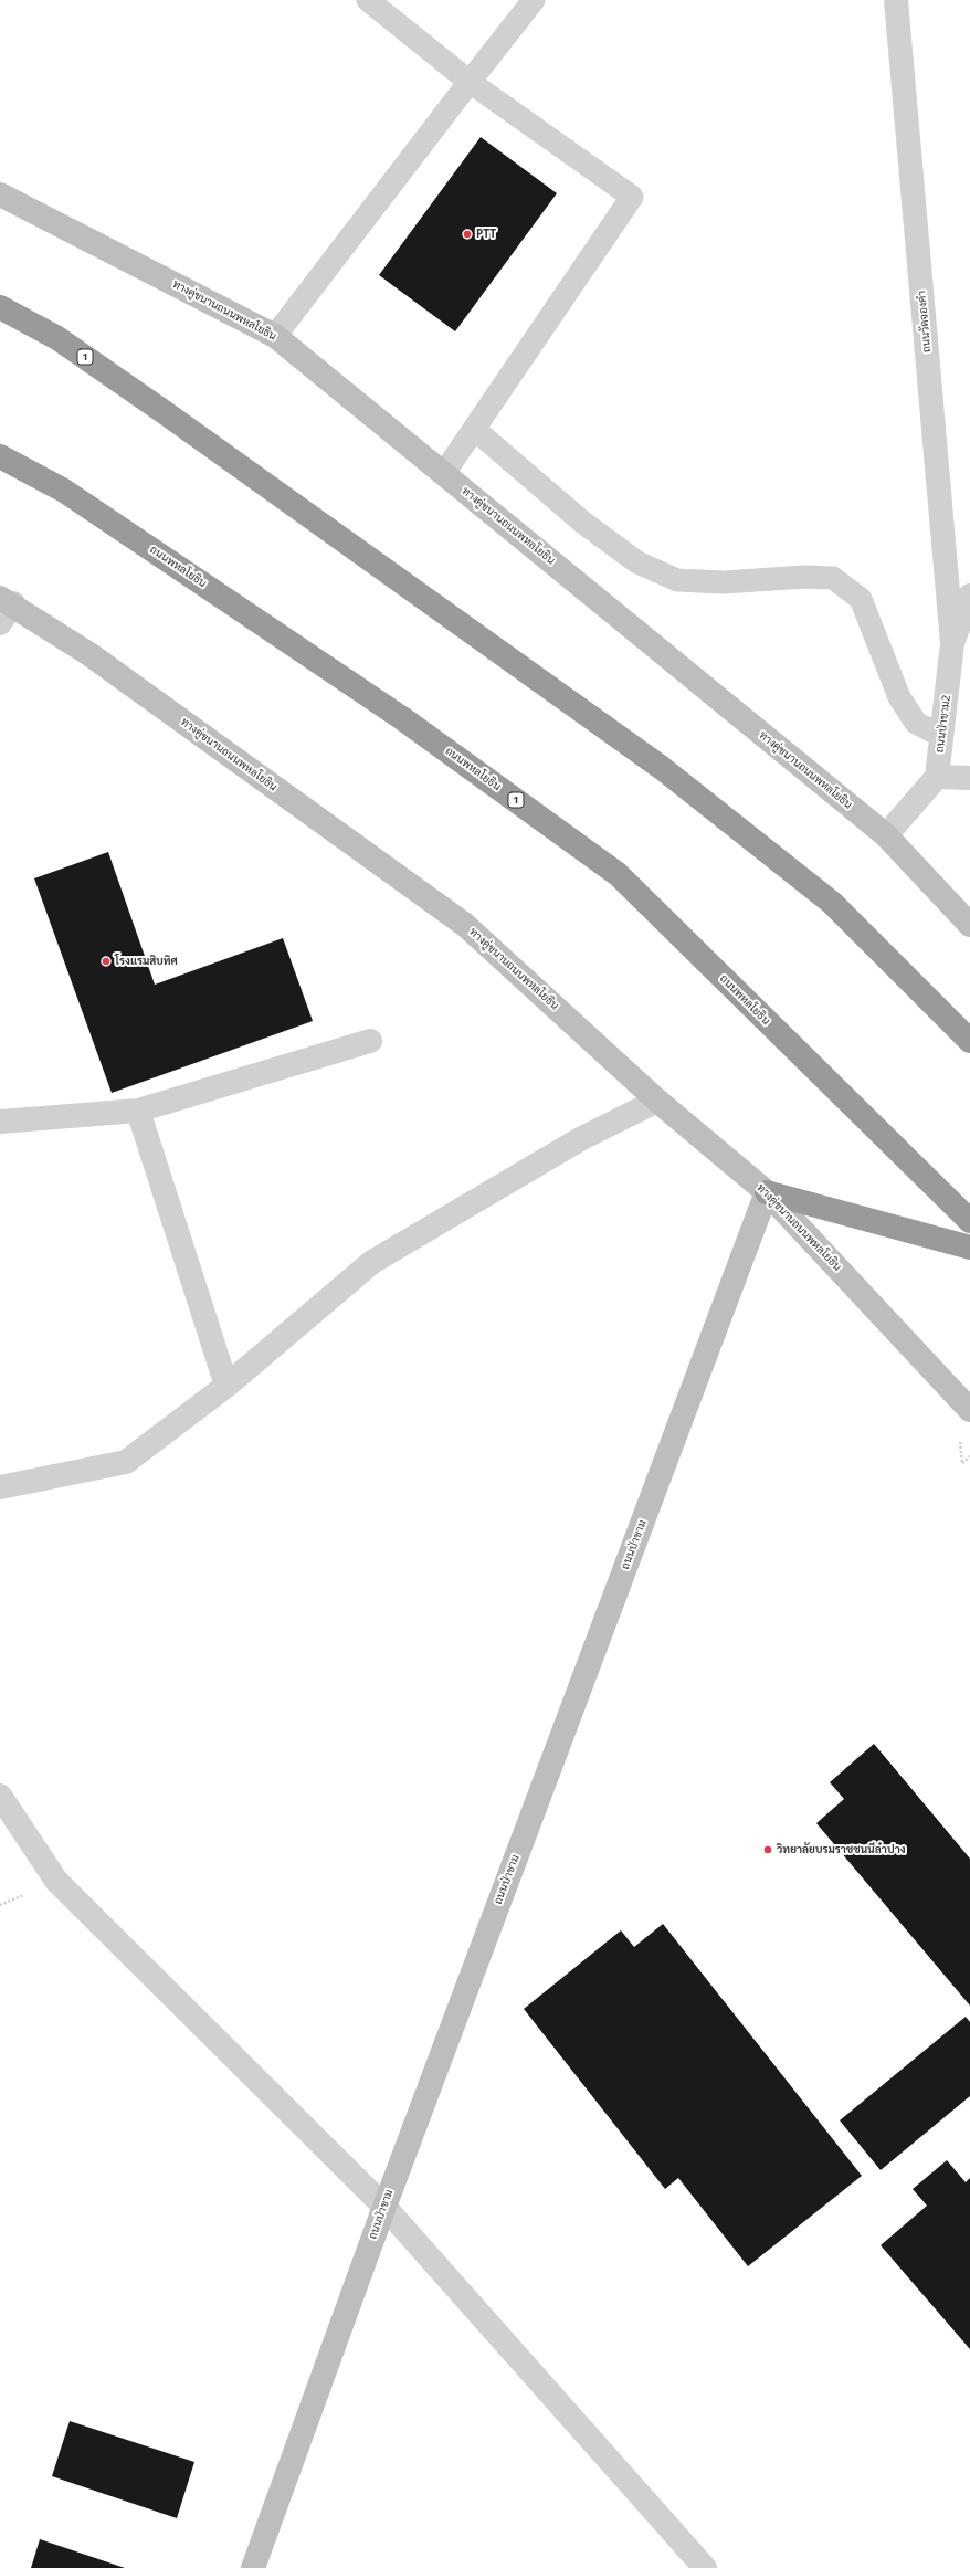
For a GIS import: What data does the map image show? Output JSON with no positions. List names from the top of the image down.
{
  "streets": {
    "highway": ["1", "ถนนพหลโยธิน"],
    "main road": ["ทางคู่ขนานถนนพหลโยธิน", "ถนนป่าขาม"],
    "street": ["ถนนวัดจองคำ", "ถนนป่าขาม2"]
  },
  "crossings": [
    ["ทางคู่ขนานถนนพหลโยธิน", "ถนนป่าขาม"],
    ["ถนนวัดจองคำ", "ถนนป่าขาม2"]
  ],
  "places": ["PTT", "โรงแรมสิบทิศ", "วิทยาลัยบรมราชชนนีลำปาง"]
}
